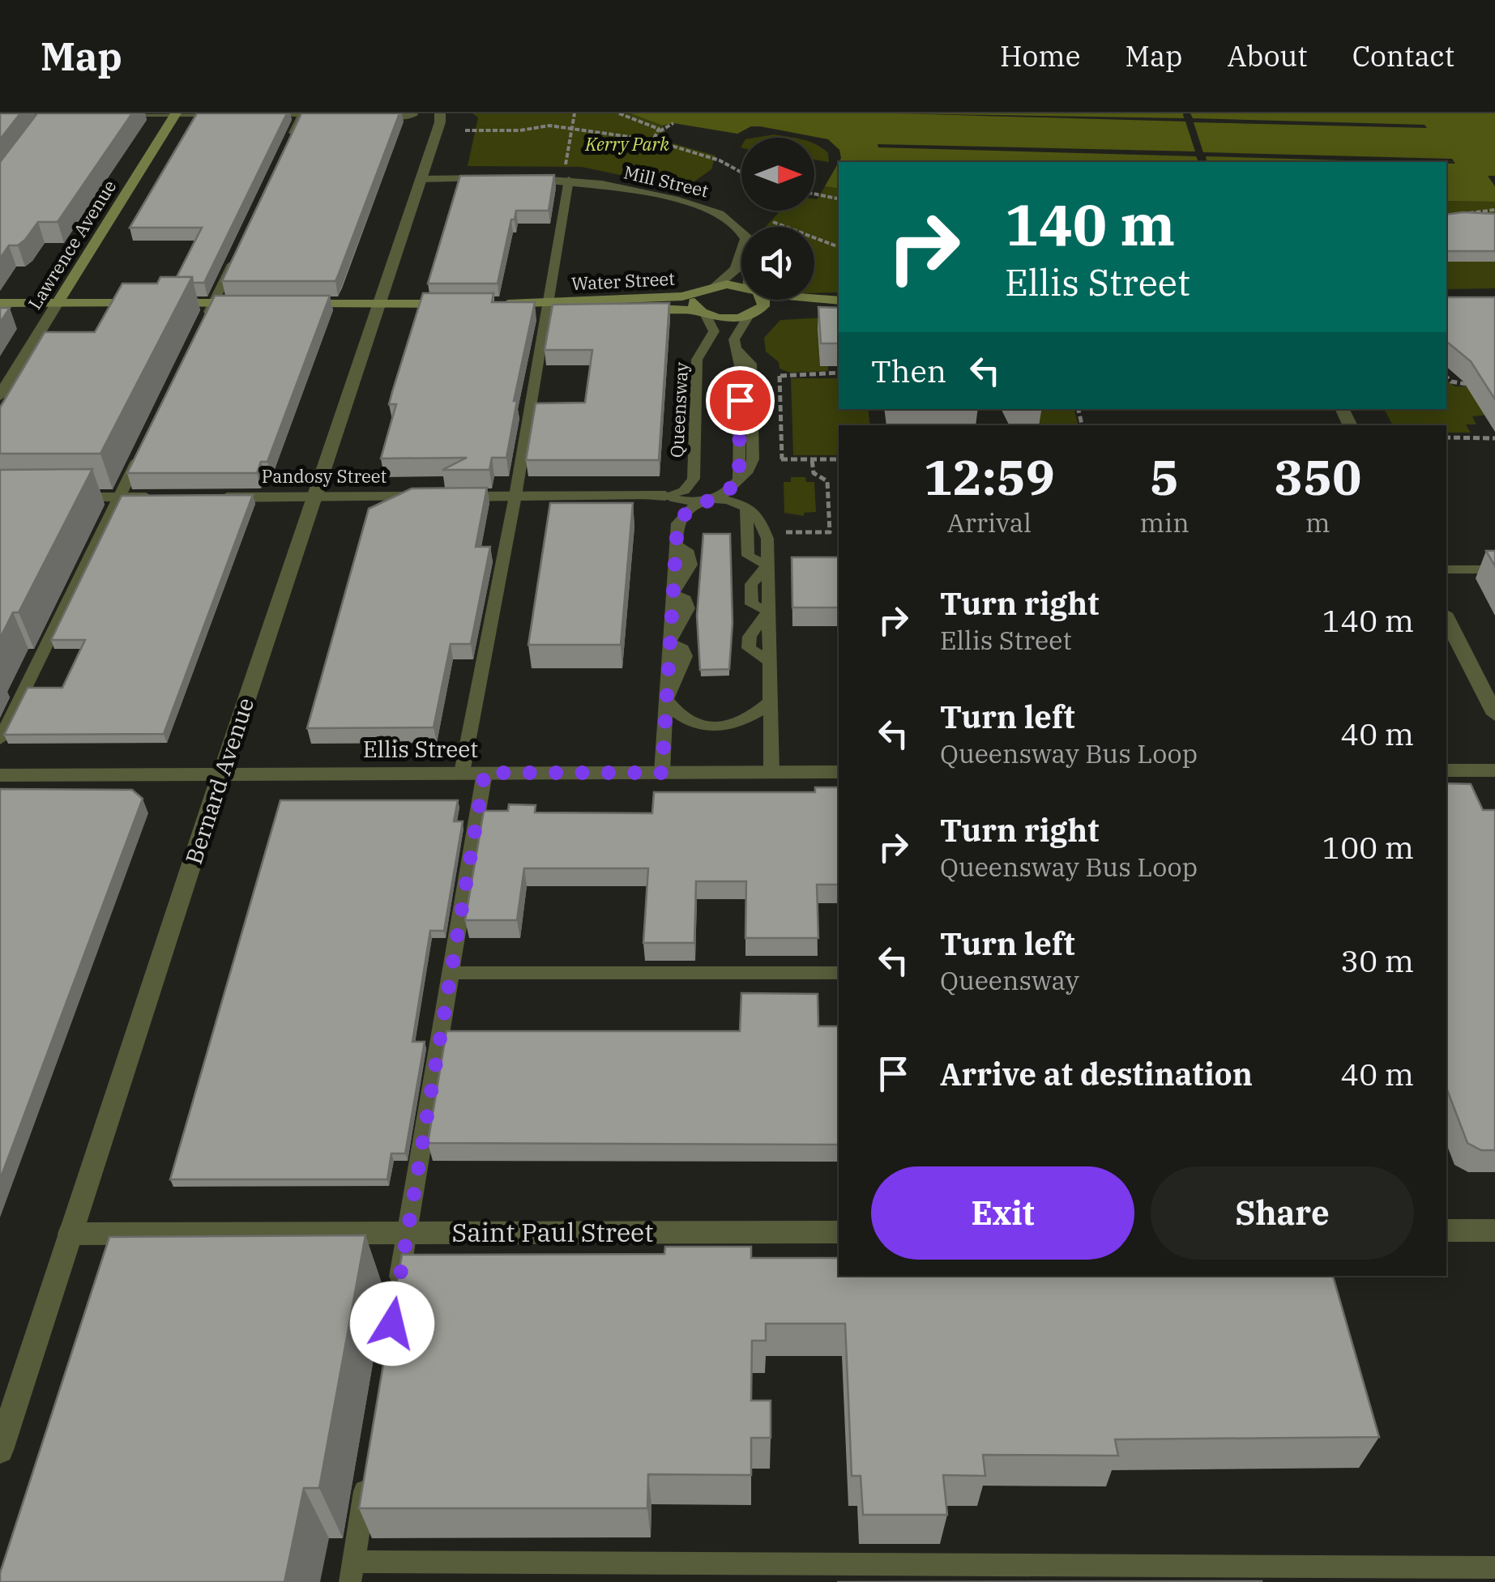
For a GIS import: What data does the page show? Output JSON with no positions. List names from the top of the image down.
{
  "streets": {
    "main road": ["Lawrence Avenue", "Water Street"],
    "street": [
      "Mill Street",
      "Pandosy Street",
      "Ellis Street",
      "Bernard Avenue",
      "Saint Paul Street"
    ],
    "lane": ["Queensway"]
  },
  "crossings": [
    ["Water Street", "Queensway"],
    ["Queensway", "Pandosy Street"],
    ["Pandosy Street", "Bernard Avenue"],
    ["Ellis Street", "Bernard Avenue"],
    ["Bernard Avenue", "Saint Paul Street"]
  ],
  "parks": ["Kerry Park"],
  "north": "right",
  "page": {
    "header": "Map",
    "nav": [
      "Home",
      "Map",
      "About",
      "Contact"
    ],
    "turn": ["140 m", "Ellis Street"],
    "then": "Then",
    "eta": [
      "12:59",
      "Arrival",
      "5",
      "min",
      "350",
      "m"
    ],
    "list": [
      {
        "name": "Turn right",
        "note": "Ellis Street",
        "value": "140 m"
      },
      {
        "name": "Turn left",
        "note": "Queensway Bus Loop",
        "value": "40 m"
      },
      {
        "name": "Turn right",
        "note": "Queensway Bus Loop",
        "value": "100 m"
      },
      {
        "name": "Turn left",
        "note": "Queensway",
        "value": "30 m"
      },
      {
        "name": "Arrive at destination",
        "value": "40 m"
      }
    ],
    "buttons": ["Exit", "Share"]
  }
}
